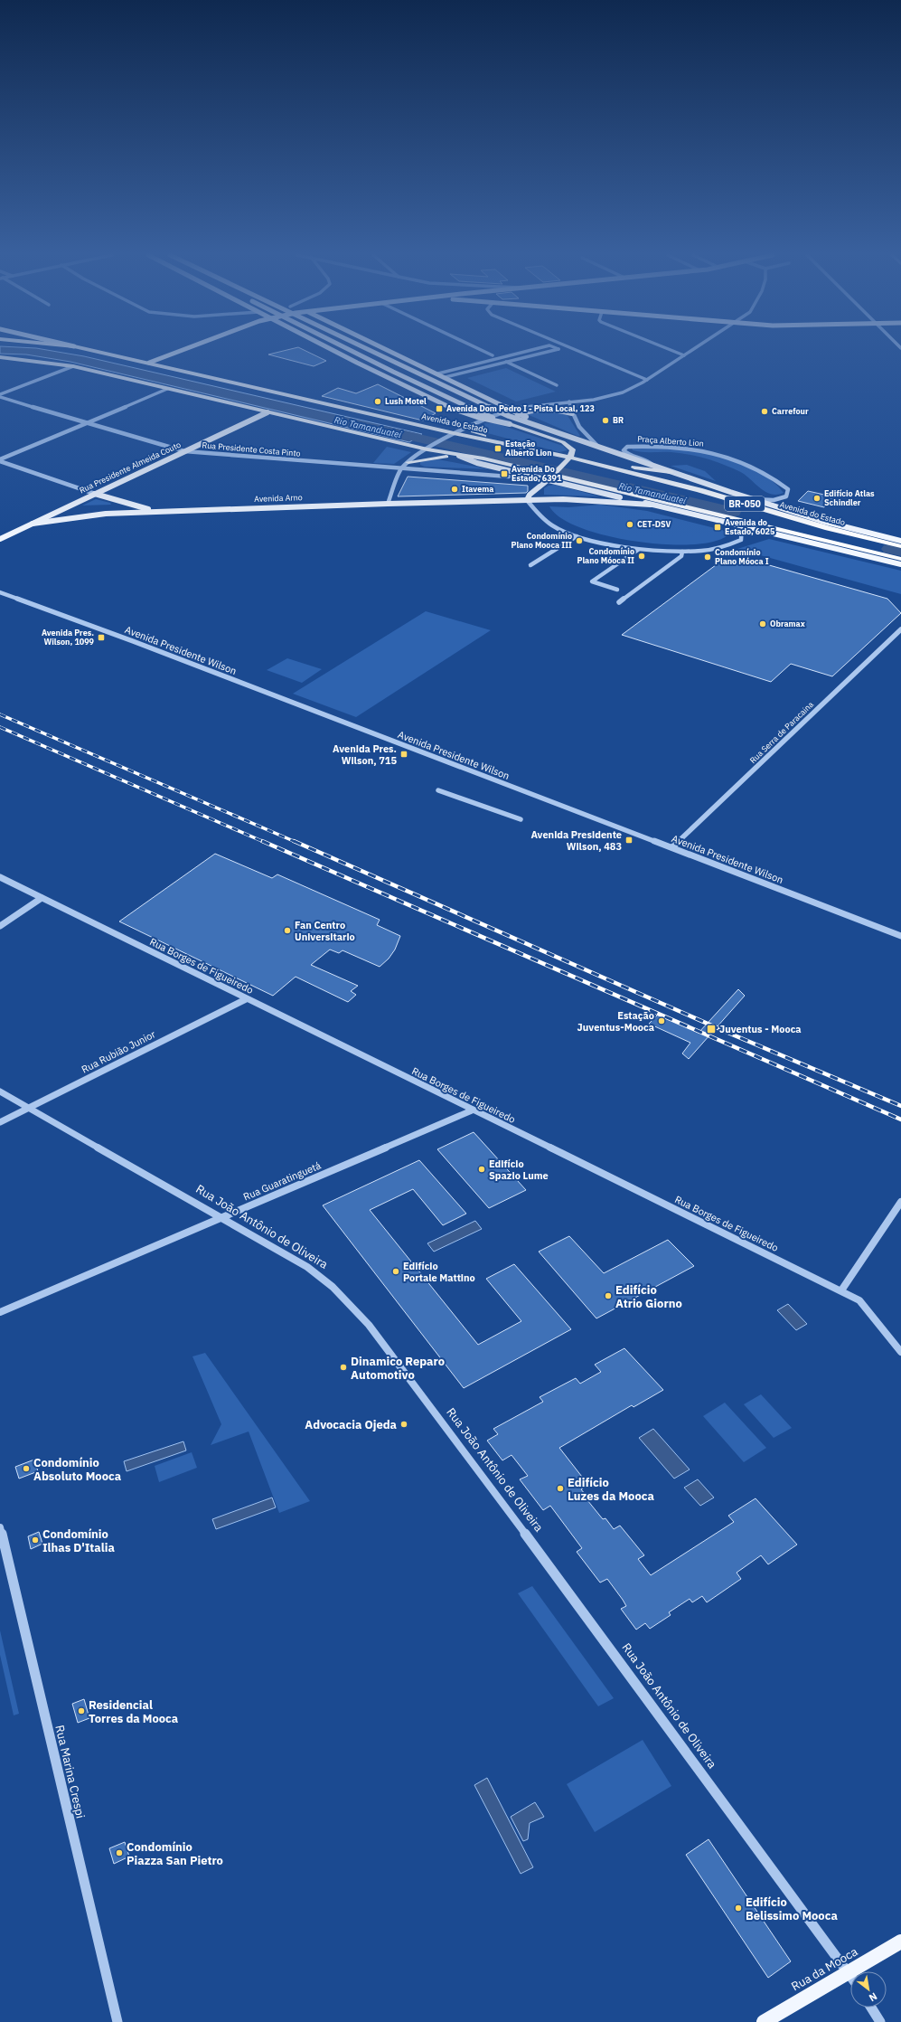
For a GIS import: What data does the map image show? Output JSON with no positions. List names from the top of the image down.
{
  "streets": {
    "highway": ["Avenida do Estado", "BR-050"],
    "main road": [
      "Praça Alberto Lion",
      "Rua Presidente Almeida Couto",
      "Avenida Arno",
      "Rua da Mooca"
    ],
    "street": [
      "Rua Presidente Costa Pinto",
      "Avenida Presidente Wilson",
      "Rua Serra de Paracaina",
      "Rua Borges de Figueiredo",
      "Rua Rubião Junior",
      "Rua Guaratinguetá",
      "Rua João Antônio de Oliveira",
      "Rua Marina Crespi"
    ]
  },
  "crossings": [
    ["Avenida do Estado", "Praça Alberto Lion"],
    ["Rua Presidente Costa Pinto", "Rua Presidente Almeida Couto"],
    ["Rua Presidente Almeida Couto", "Avenida Arno"],
    ["Rua Presidente Almeida Couto", "BR-050"],
    ["Avenida Presidente Wilson", "Rua Serra de Paracaina"],
    ["Rua Borges de Figueiredo", "Rua Rubião Junior"],
    ["Rua Borges de Figueiredo", "Rua Guaratinguetá"],
    ["Rua Rubião Junior", "Rua João Antônio de Oliveira"],
    ["Rua Guaratinguetá", "Rua João Antônio de Oliveira"],
    ["Rua João Antônio de Oliveira", "Rua da Mooca"]
  ],
  "water": ["Rio Tamanduateí"],
  "places": {
    "other": [
      "Lush Motel",
      "Carrefour",
      "BR",
      "Itavema",
      "Edifício Atlas Schindler",
      "CET-DSV",
      "Condomínio Plano Mooca III",
      "Condomínio Plano Móoca II",
      "Condomínio Plano Móoca I",
      "Obramax",
      "Fan Centro Universitario",
      "Estação Juventus-Mooca",
      "Edifício Spazio Lume",
      "Edifício Portale Mattino",
      "Edifício Atrio Giorno",
      "Dinamico Reparo Automotivo",
      "Advocacia Ojeda",
      "Condomínio Absoluto Mooca",
      "Edifício Luzes da Mooca",
      "Condomínio Ilhas D'Italia",
      "Residencial Torres da Mooca",
      "Condomínio Piazza San Pietro",
      "Edifício Belissimo Mooca"
    ],
    "transit": [
      "Avenida Dom Pedro I - Pista Local, 123",
      "Estação Alberto Lion",
      "Avenida Do Estado, 6391",
      "Avenida do Estado, 6025",
      "Avenida Pres. Wilson, 1099",
      "Avenida Pres. Wilson, 715",
      "Avenida Presidente Wilson, 483",
      "Juventus - Mooca"
    ]
  },
  "north": "bottom right"
}
